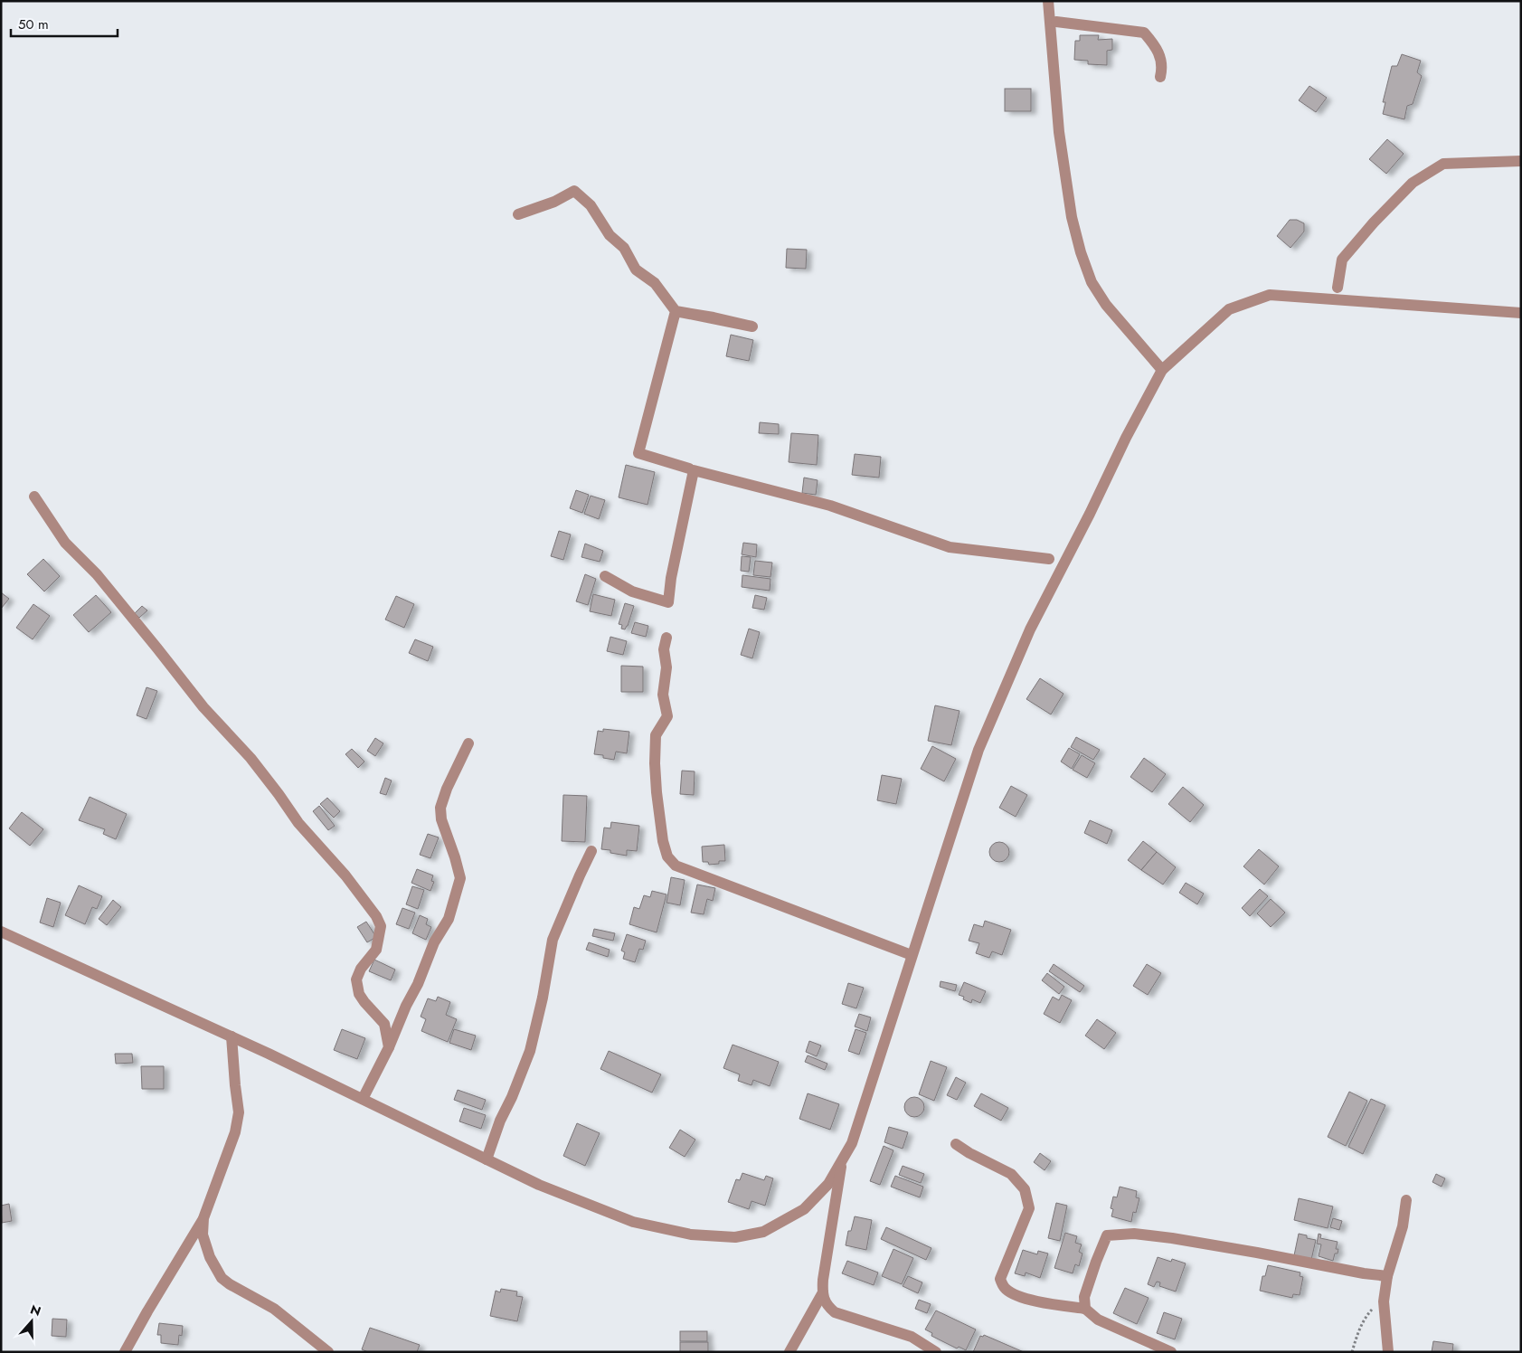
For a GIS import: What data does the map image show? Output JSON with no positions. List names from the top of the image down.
{
  "scale_bar": "50 m",
  "north": "top"
}
